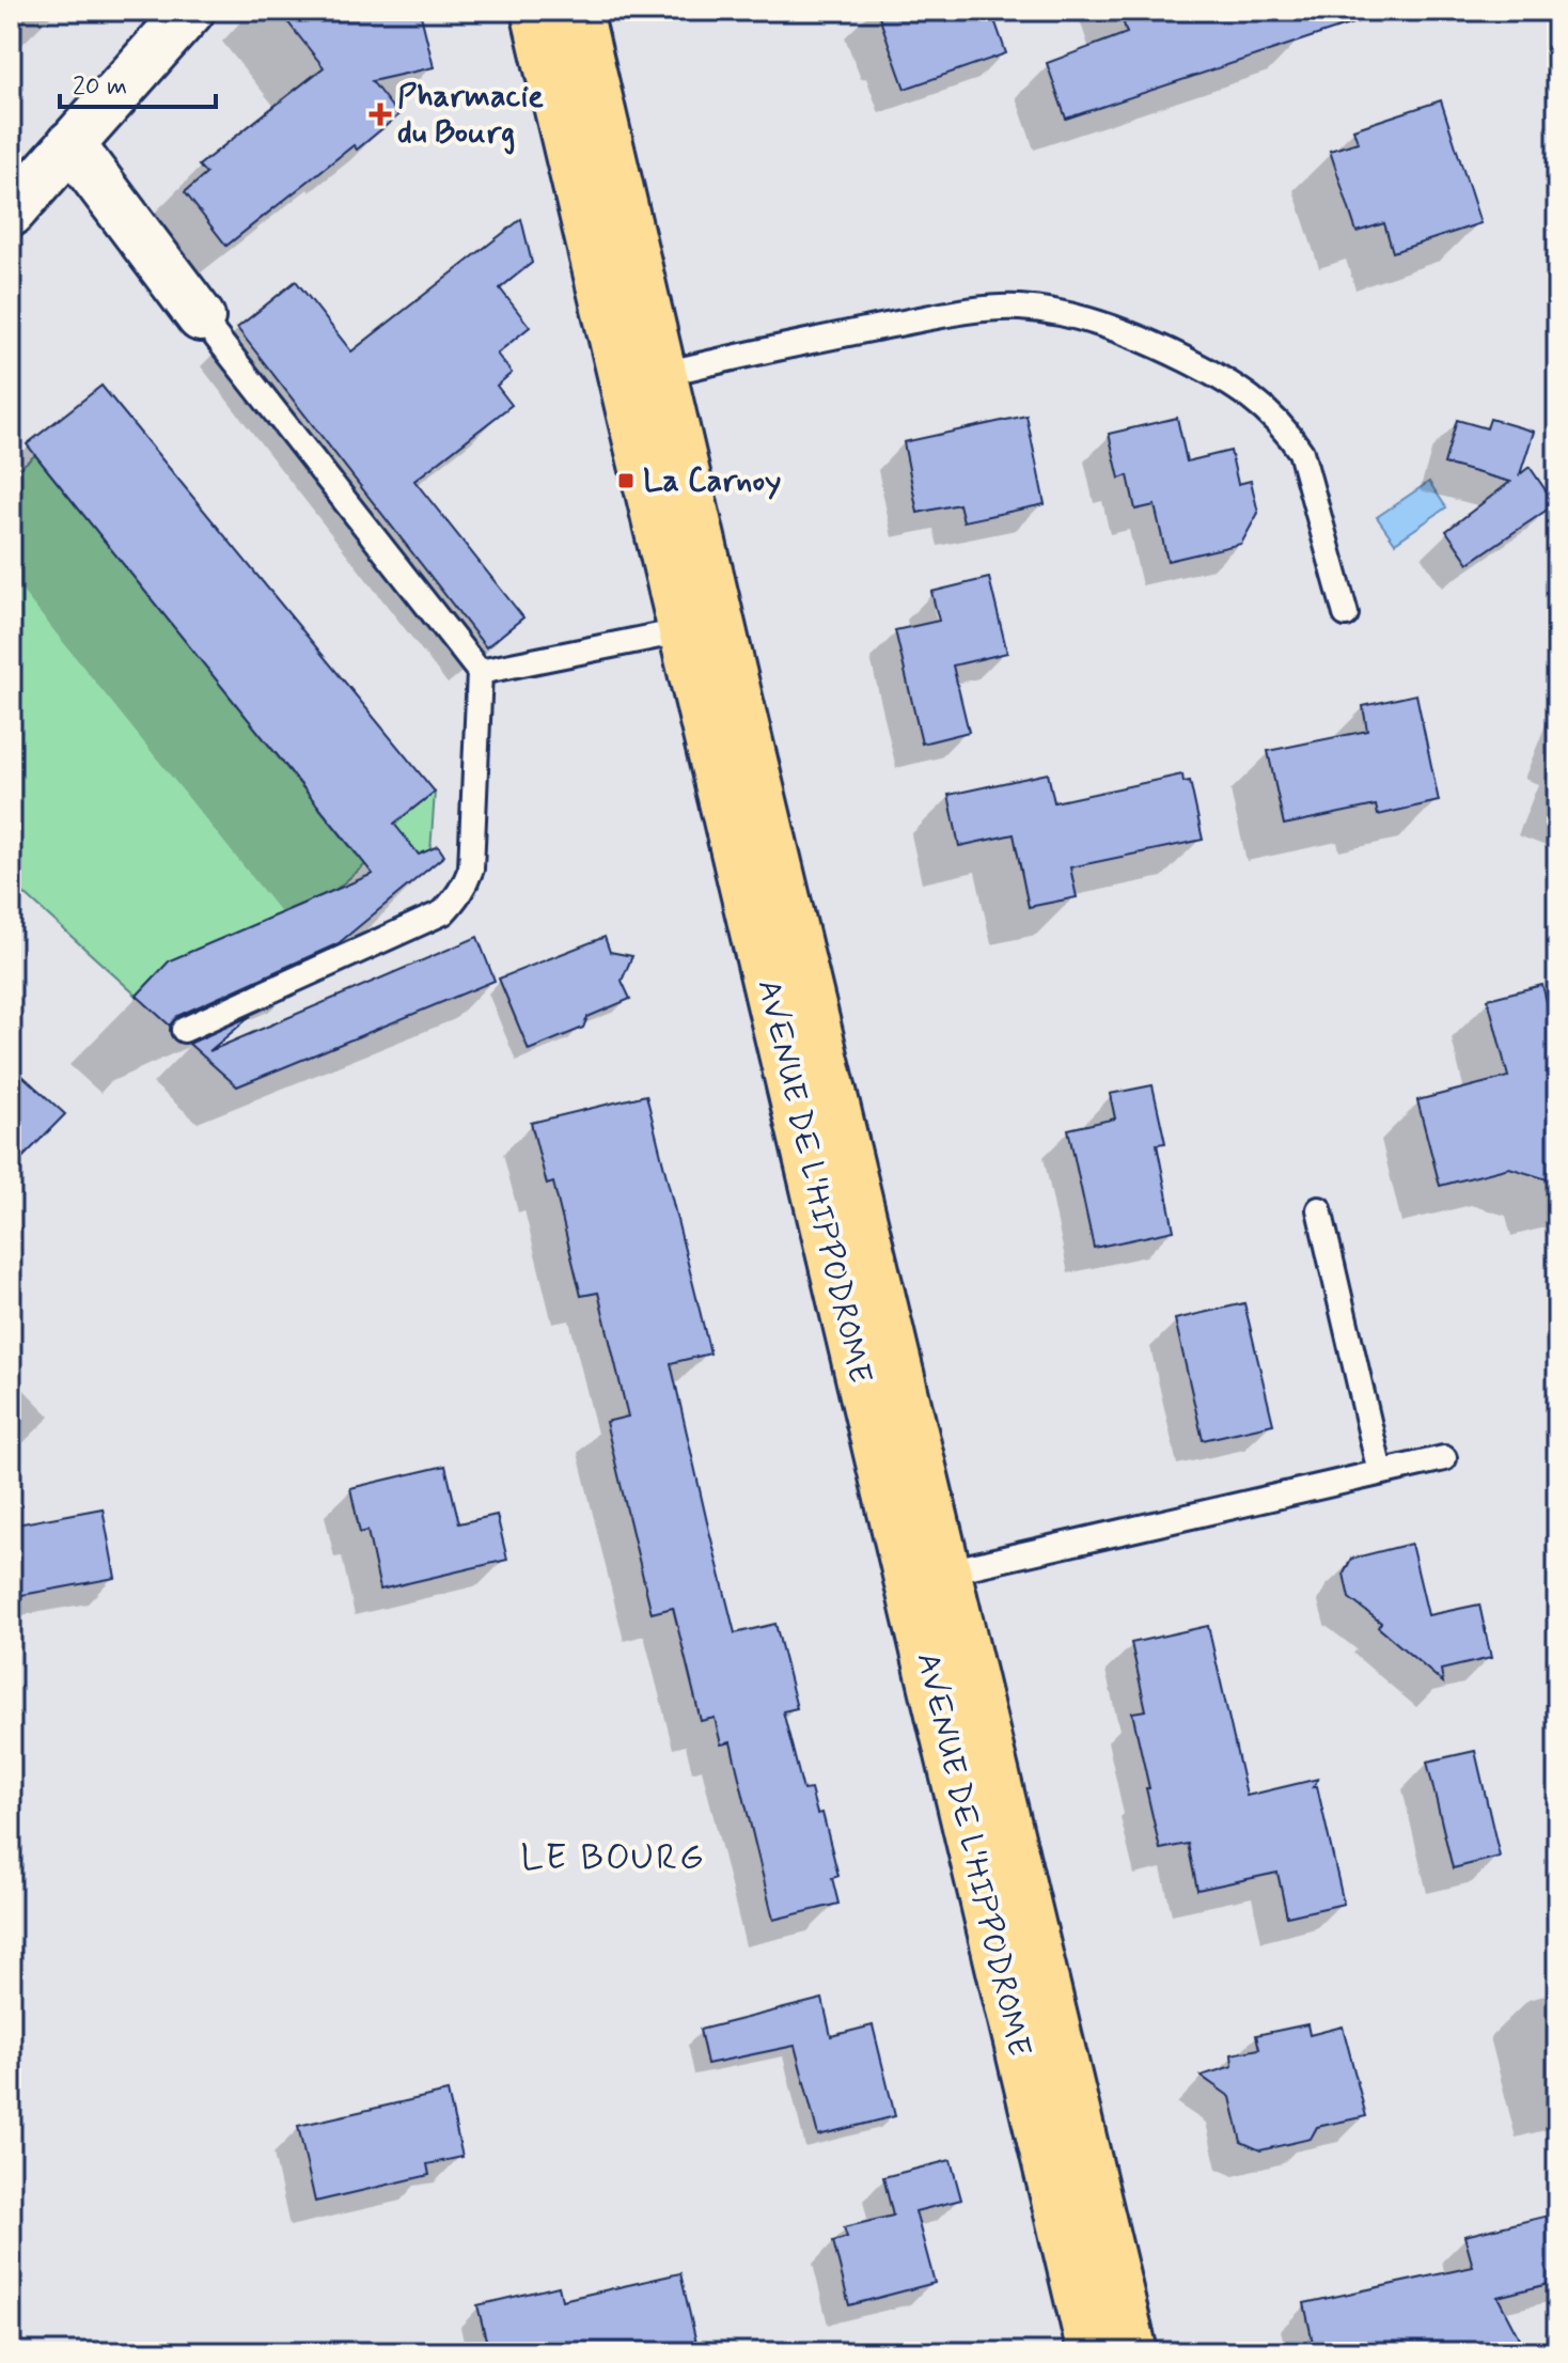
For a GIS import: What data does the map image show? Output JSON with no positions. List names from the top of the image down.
{
  "streets": {
    "main road": ["AVENUE DE L'HIPPODROME"]
  },
  "districts": ["LE BOURG"],
  "places": {
    "health": ["Pharmacie du Bourg"],
    "transit": ["La Carnoy"]
  },
  "scale_bar": "20 m"
}
